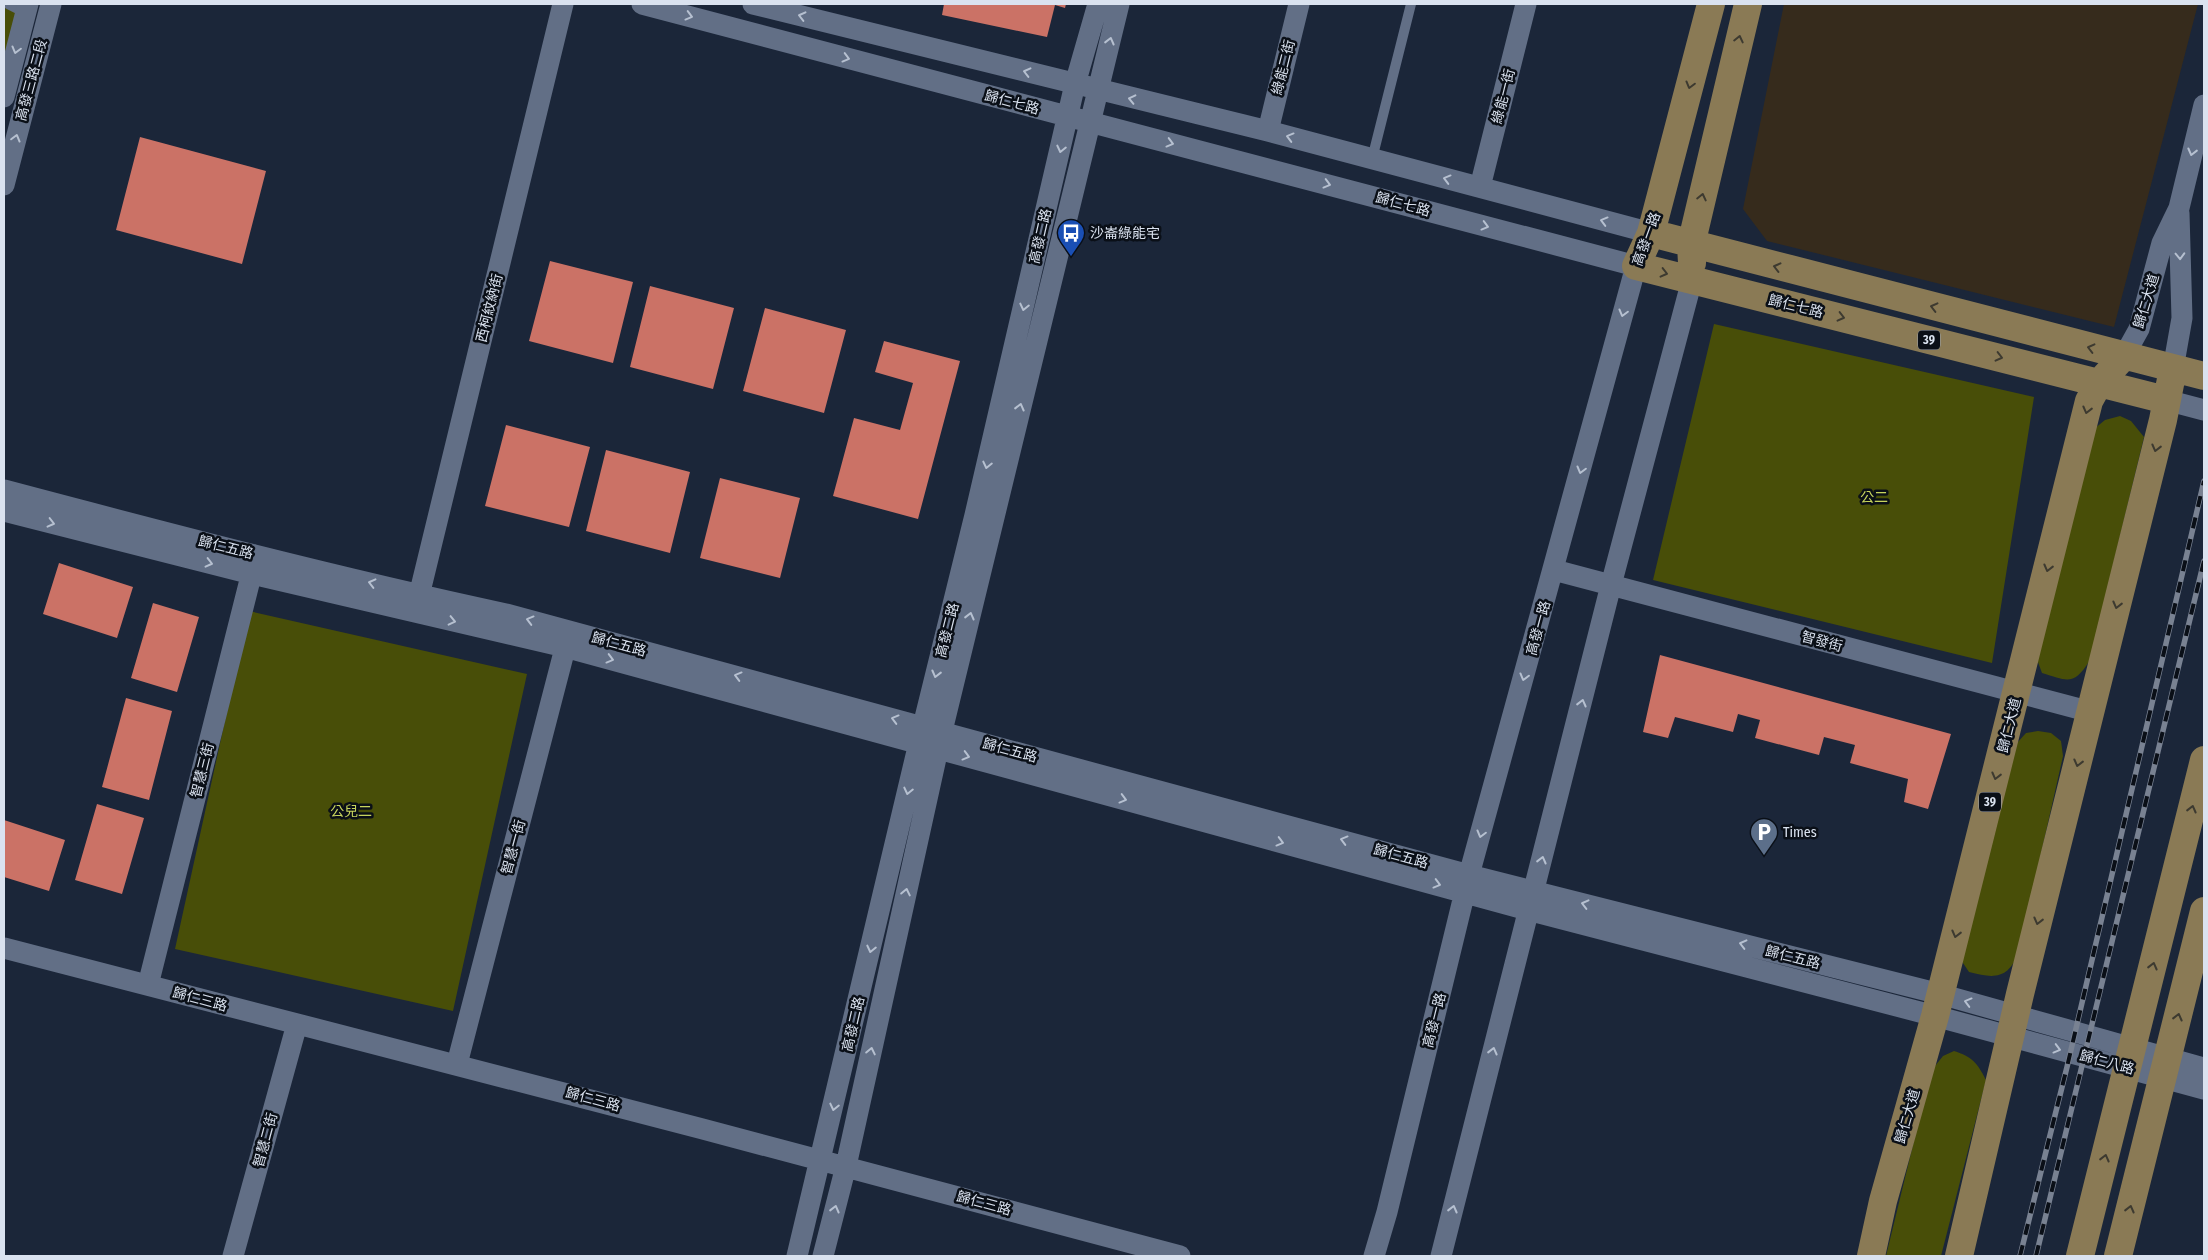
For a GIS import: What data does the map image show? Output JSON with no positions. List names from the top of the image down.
{
  "streets": {
    "main road": [
      "歸仁七路",
      "高發一路",
      "歸仁大道",
      "39"
    ],
    "street": [
      "綠能二街",
      "高發三路二段",
      "綠能一街",
      "高發二路",
      "西柯紋納街",
      "歸仁五路",
      "智發街",
      "智慧三街",
      "智慧一街",
      "歸仁三路",
      "歸仁八路",
      "智慧二街"
    ]
  },
  "crossings": [
    ["歸仁七路", "高發二路"],
    ["歸仁七路", "高發一路"],
    ["歸仁七路", "歸仁大道"],
    ["高發二路", "歸仁五路"],
    ["高發二路", "歸仁三路"],
    ["高發一路", "歸仁五路"],
    ["高發一路", "智發街"],
    ["歸仁大道", "歸仁五路"],
    ["歸仁大道", "智發街"],
    ["歸仁大道", "歸仁八路"],
    ["西柯紋納街", "歸仁五路"],
    ["歸仁五路", "智慧三街"],
    ["歸仁五路", "智慧一街"],
    ["歸仁五路", "歸仁八路"],
    ["智慧三街", "歸仁三路"],
    ["智慧一街", "歸仁三路"],
    ["歸仁三路", "智慧二街"]
  ],
  "one_way": ["高發一路", "歸仁大道"],
  "parks": ["公二", "公兒二"],
  "places": {
    "bus stop": ["沙崙綠能宅"],
    "parking": ["Times"]
  }
}
